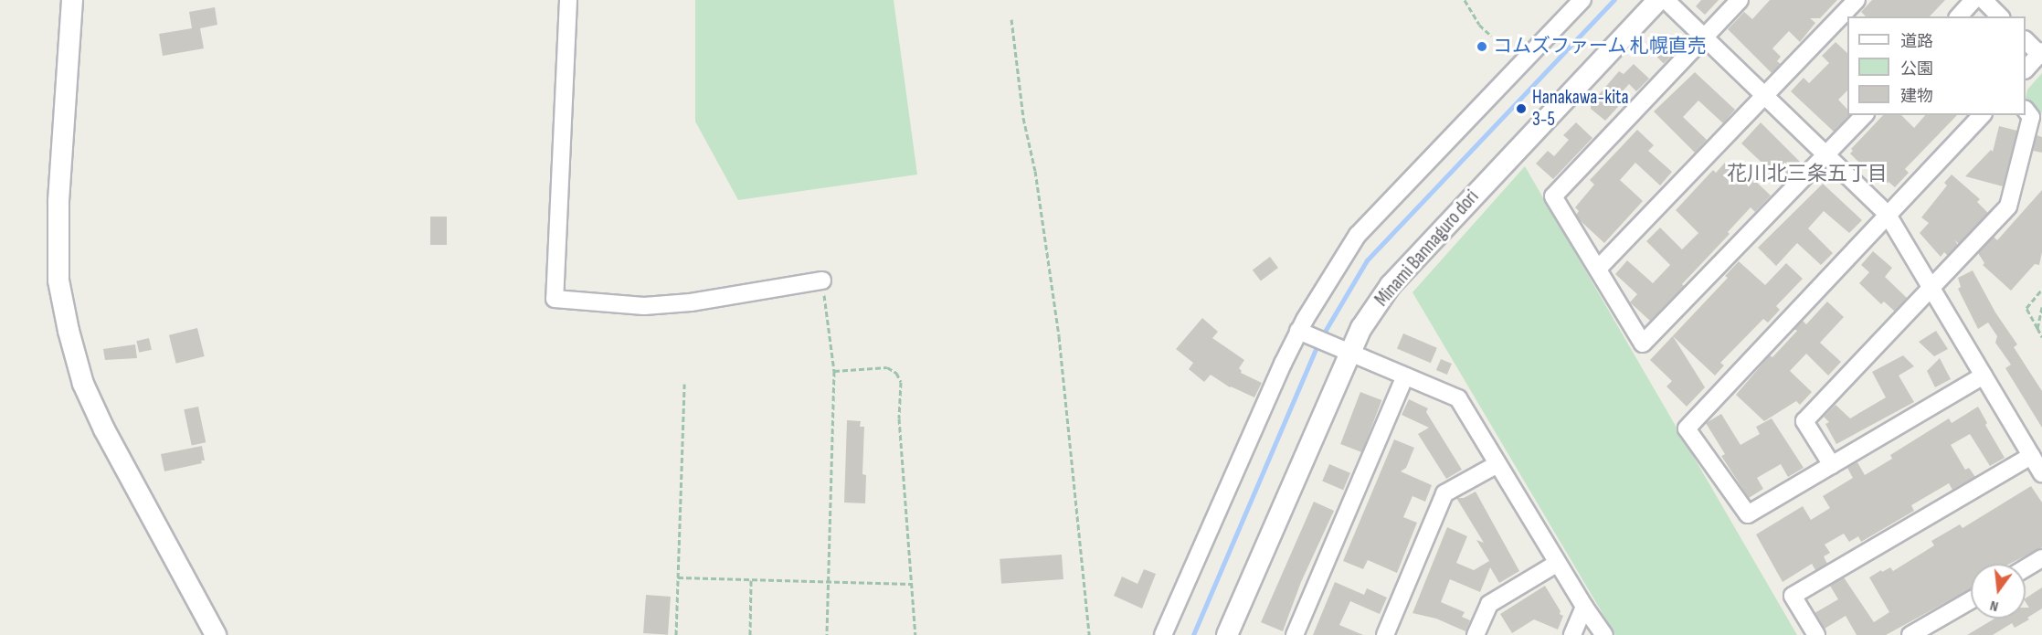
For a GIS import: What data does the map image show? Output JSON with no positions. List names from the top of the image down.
{
  "streets": {
    "street": ["Minami Bannaguro dori"]
  },
  "districts": ["花川北三条五丁目"],
  "places": ["コムズファーム 札幌直売", "Hanakawa-kita 3-5"],
  "legend": ["道路", "公園", "建物"],
  "north": "bottom"
}
